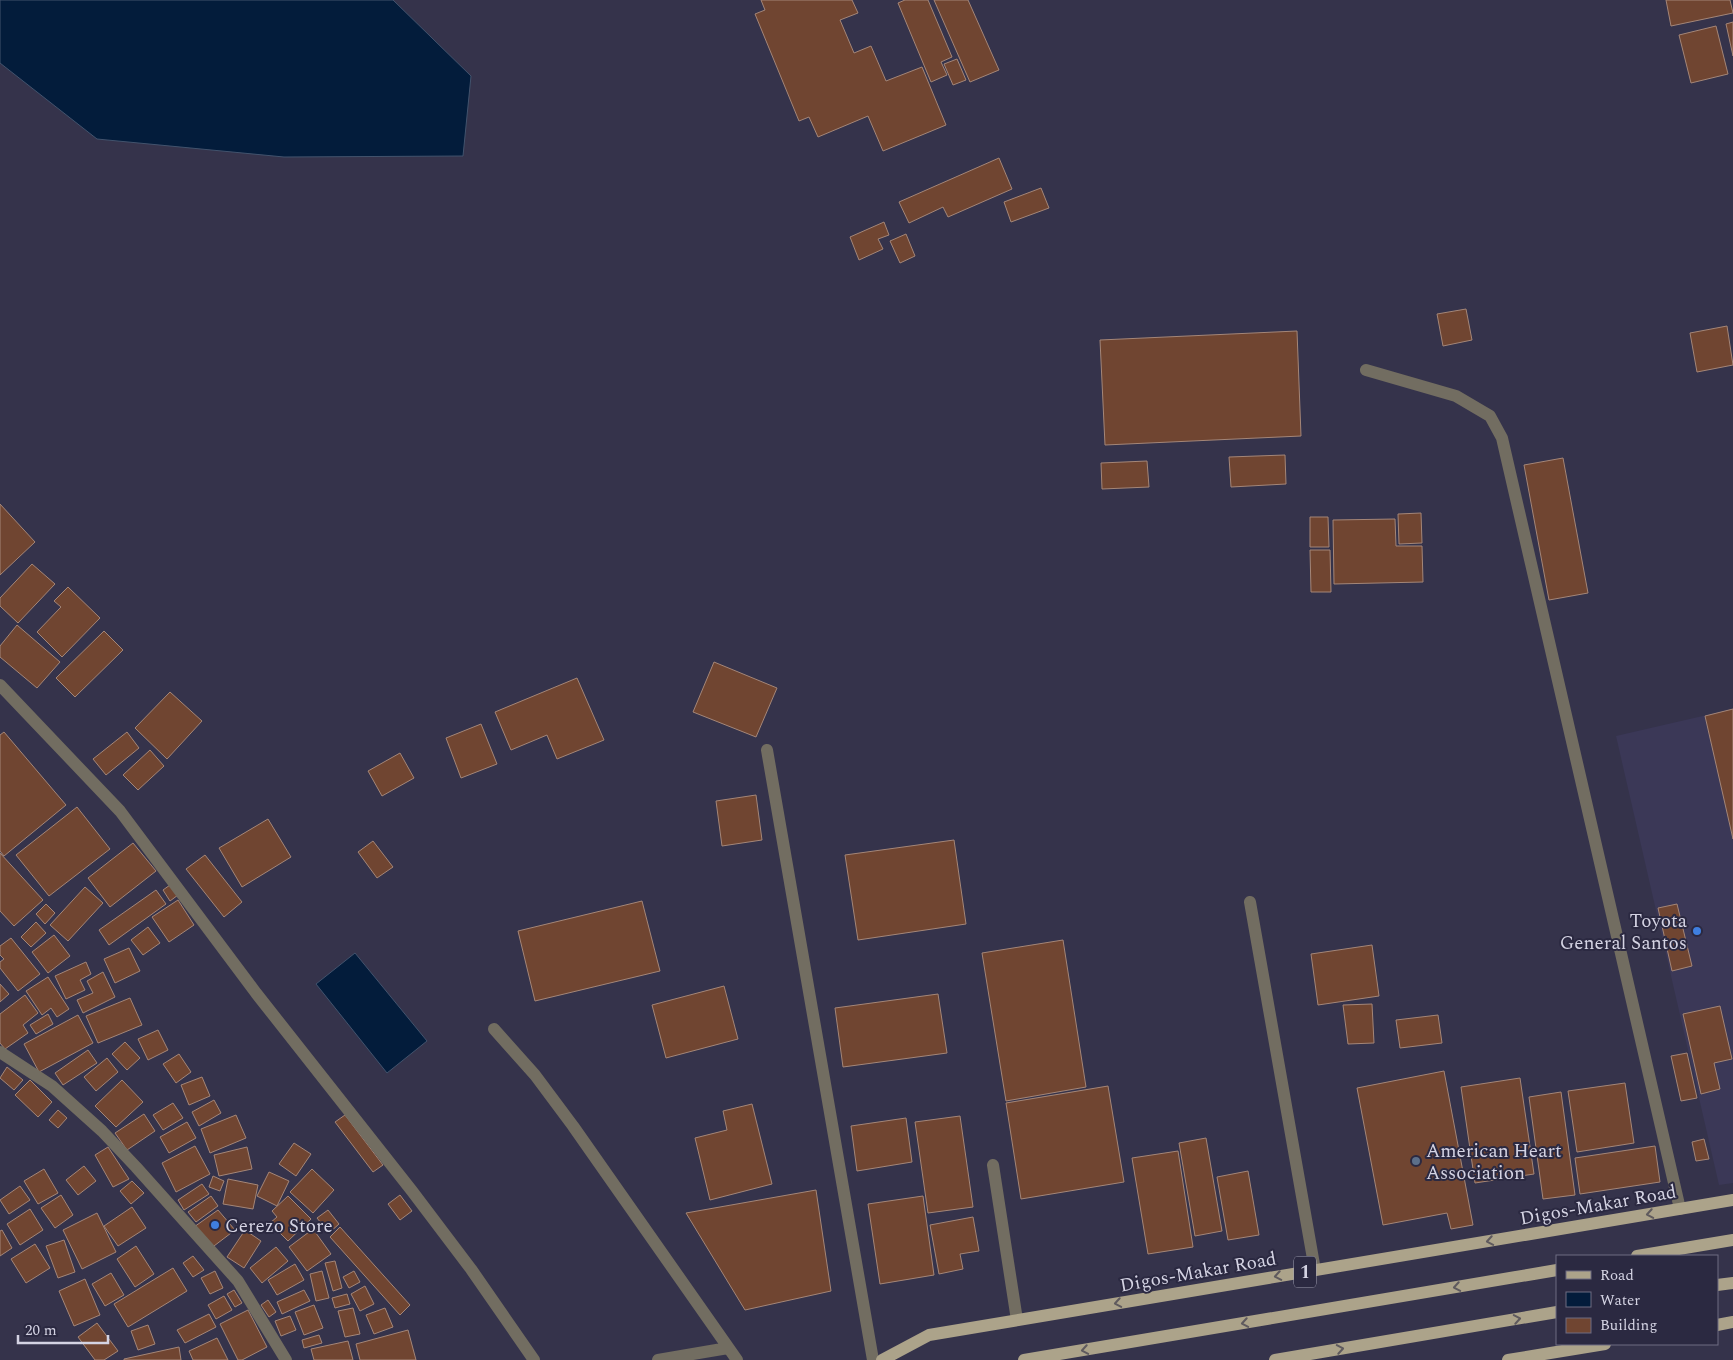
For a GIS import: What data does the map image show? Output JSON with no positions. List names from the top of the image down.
{
  "streets": {
    "main road": ["Digos-Makar Road", "1"]
  },
  "places": ["Toyota General Santos", "American Heart Association", "Cerezo Store"],
  "legend": ["Road", "Water", "Building"],
  "scale_bar": "20 m"
}
